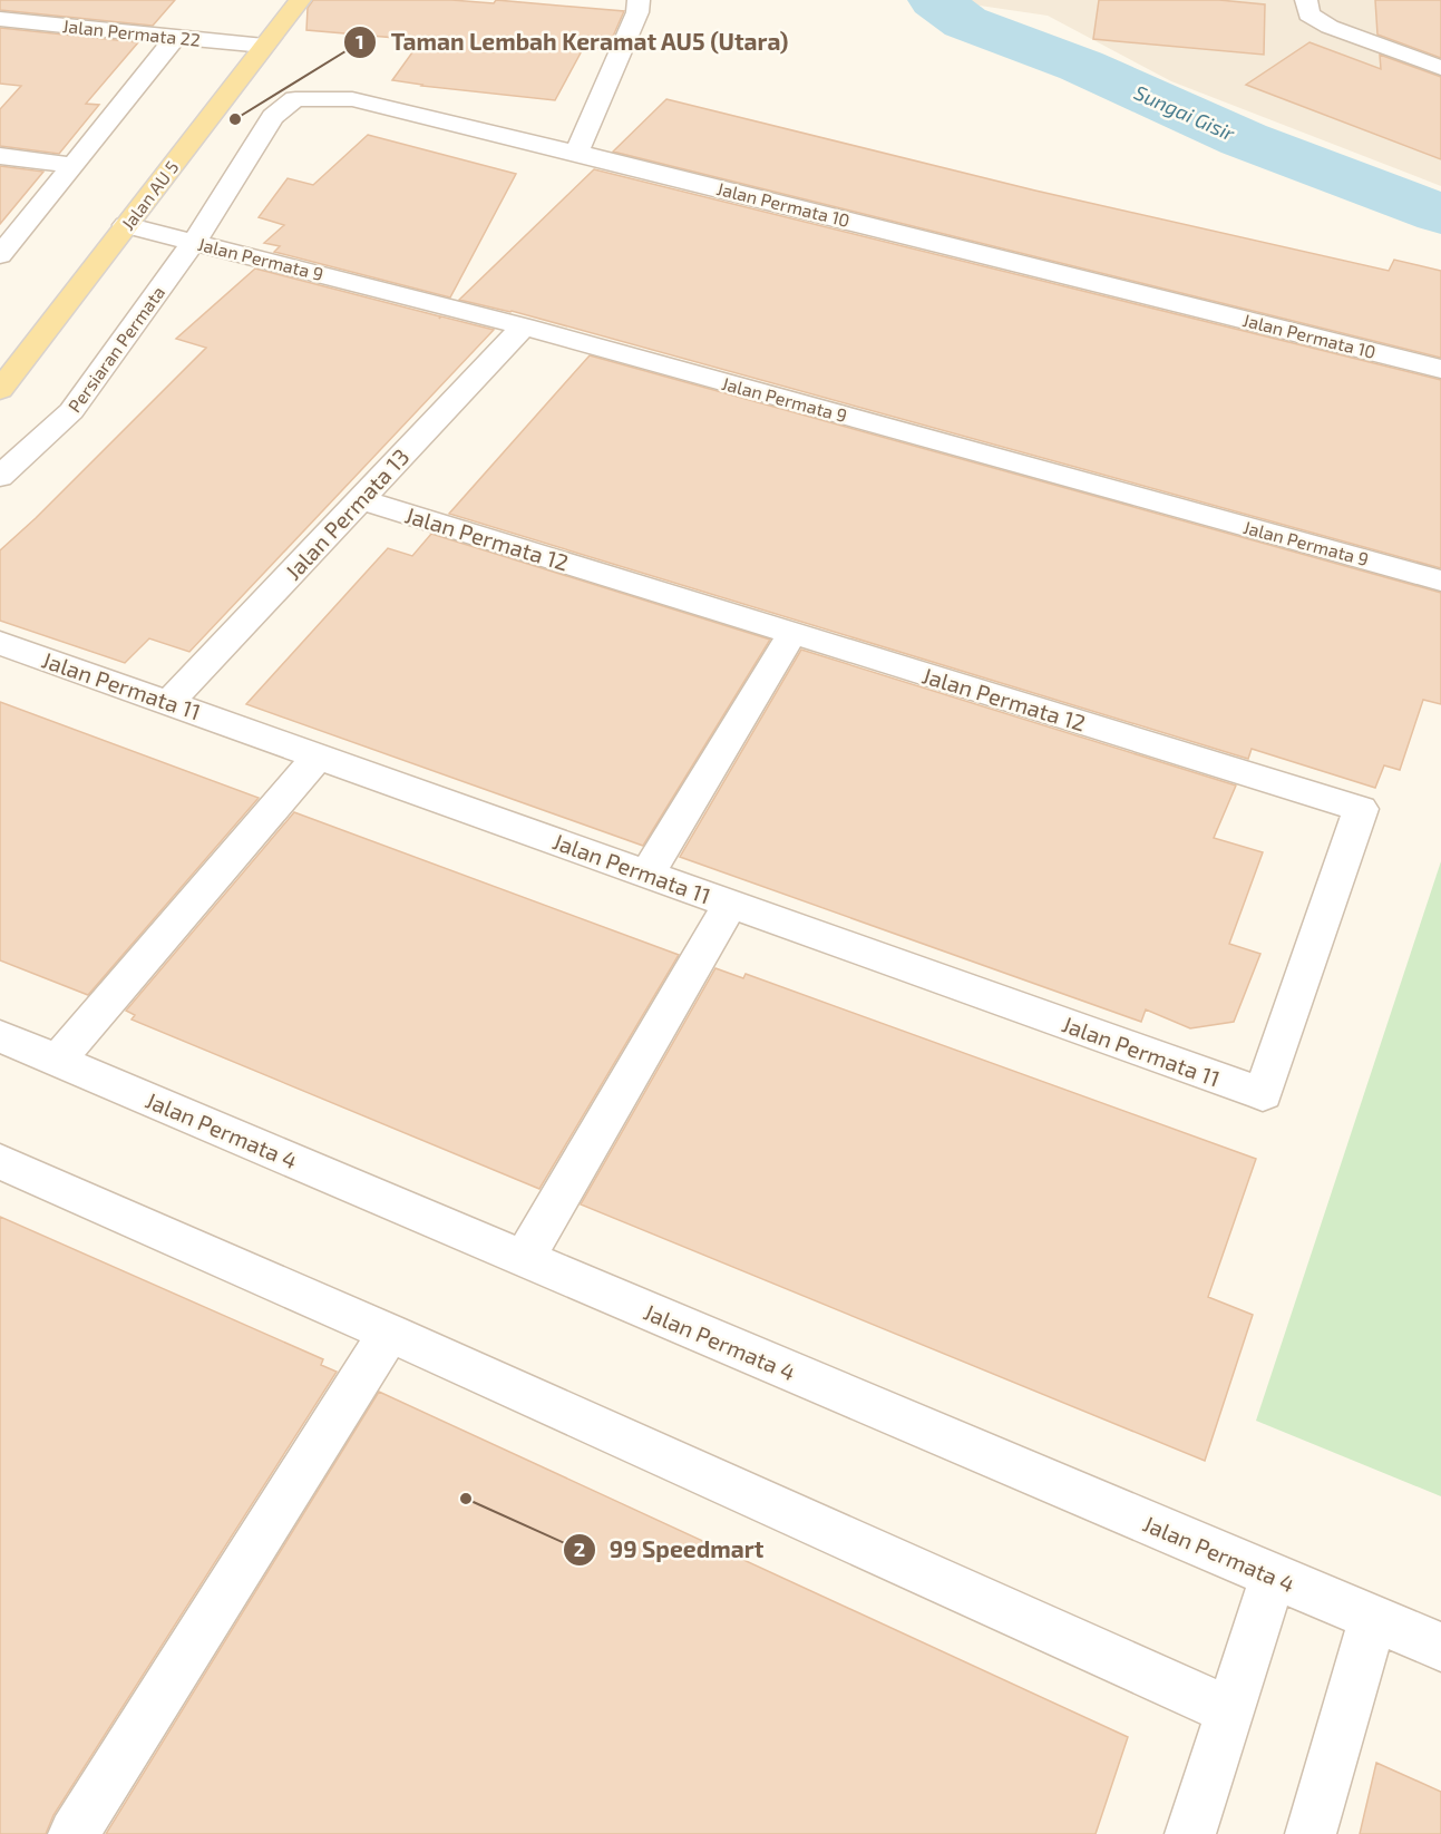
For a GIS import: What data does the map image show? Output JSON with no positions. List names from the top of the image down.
{
  "streets": {
    "main road": ["Jalan AU 5"],
    "street": [
      "Jalan Permata 22",
      "Jalan Permata 10",
      "Jalan Permata 9",
      "Persiaran Permata",
      "Jalan Permata 13",
      "Jalan Permata 12",
      "Jalan Permata 11",
      "Jalan Permata 4"
    ]
  },
  "crossings": [
    ["Jalan Permata 22", "Jalan AU 5"],
    ["Jalan AU 5", "Jalan Permata 9"],
    ["Jalan Permata 10", "Jalan Permata 9"],
    ["Jalan Permata 10", "Persiaran Permata"],
    ["Jalan Permata 9", "Persiaran Permata"],
    ["Jalan Permata 9", "Jalan Permata 13"],
    ["Jalan Permata 13", "Jalan Permata 12"],
    ["Jalan Permata 13", "Jalan Permata 11"],
    ["Jalan Permata 12", "Jalan Permata 11"]
  ],
  "water": ["Sungai Gisir"],
  "places": ["Taman Lembah Keramat AU5 (Utara)", "99 Speedmart"]
}
